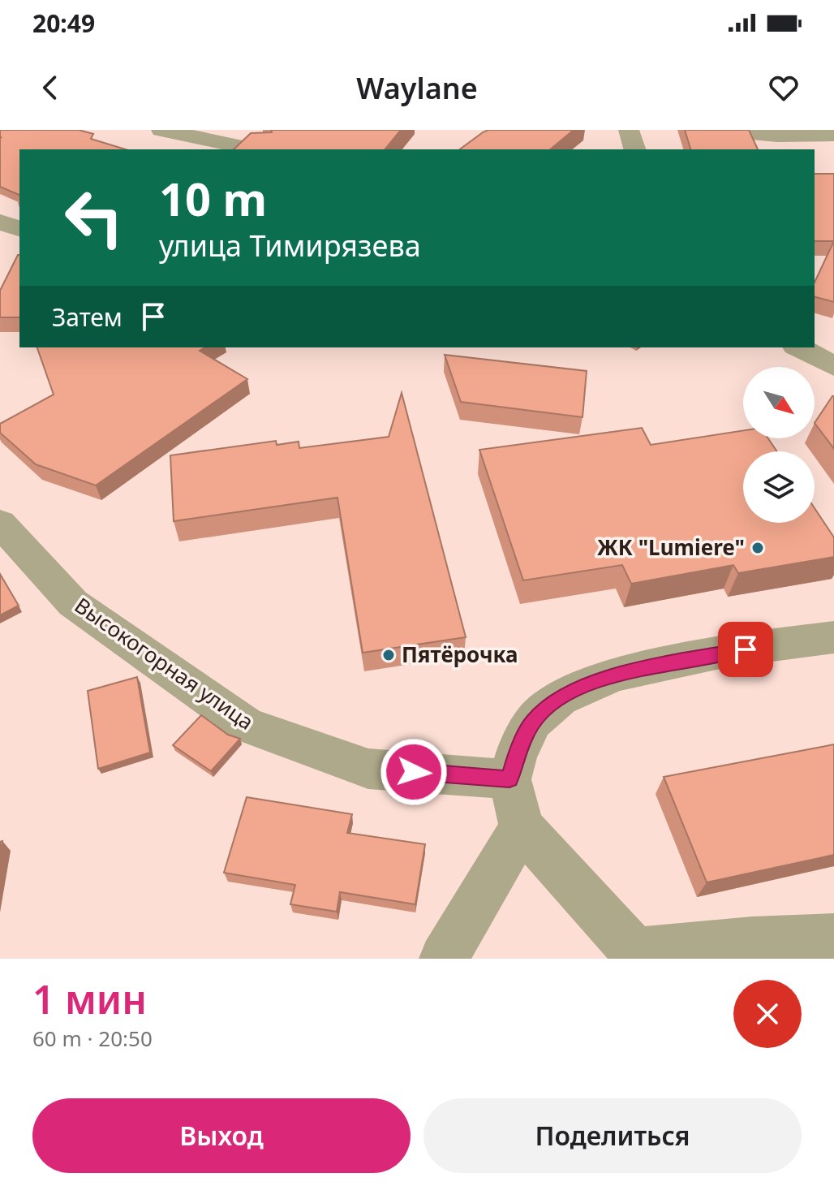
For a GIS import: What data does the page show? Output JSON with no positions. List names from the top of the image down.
{
  "streets": {
    "street": ["Высокогорная улица"]
  },
  "places": ["ЖК \"Lumiere\"", "Пятёрочка"],
  "north": "bottom right",
  "page": {
    "status": "20:49",
    "header": "Waylane",
    "turn": ["10 m", "улица Тимирязева"],
    "then": "Затем",
    "heading": ["1 мин", "60 m · 20:50"],
    "buttons": ["Выход", "Поделиться"]
  }
}
